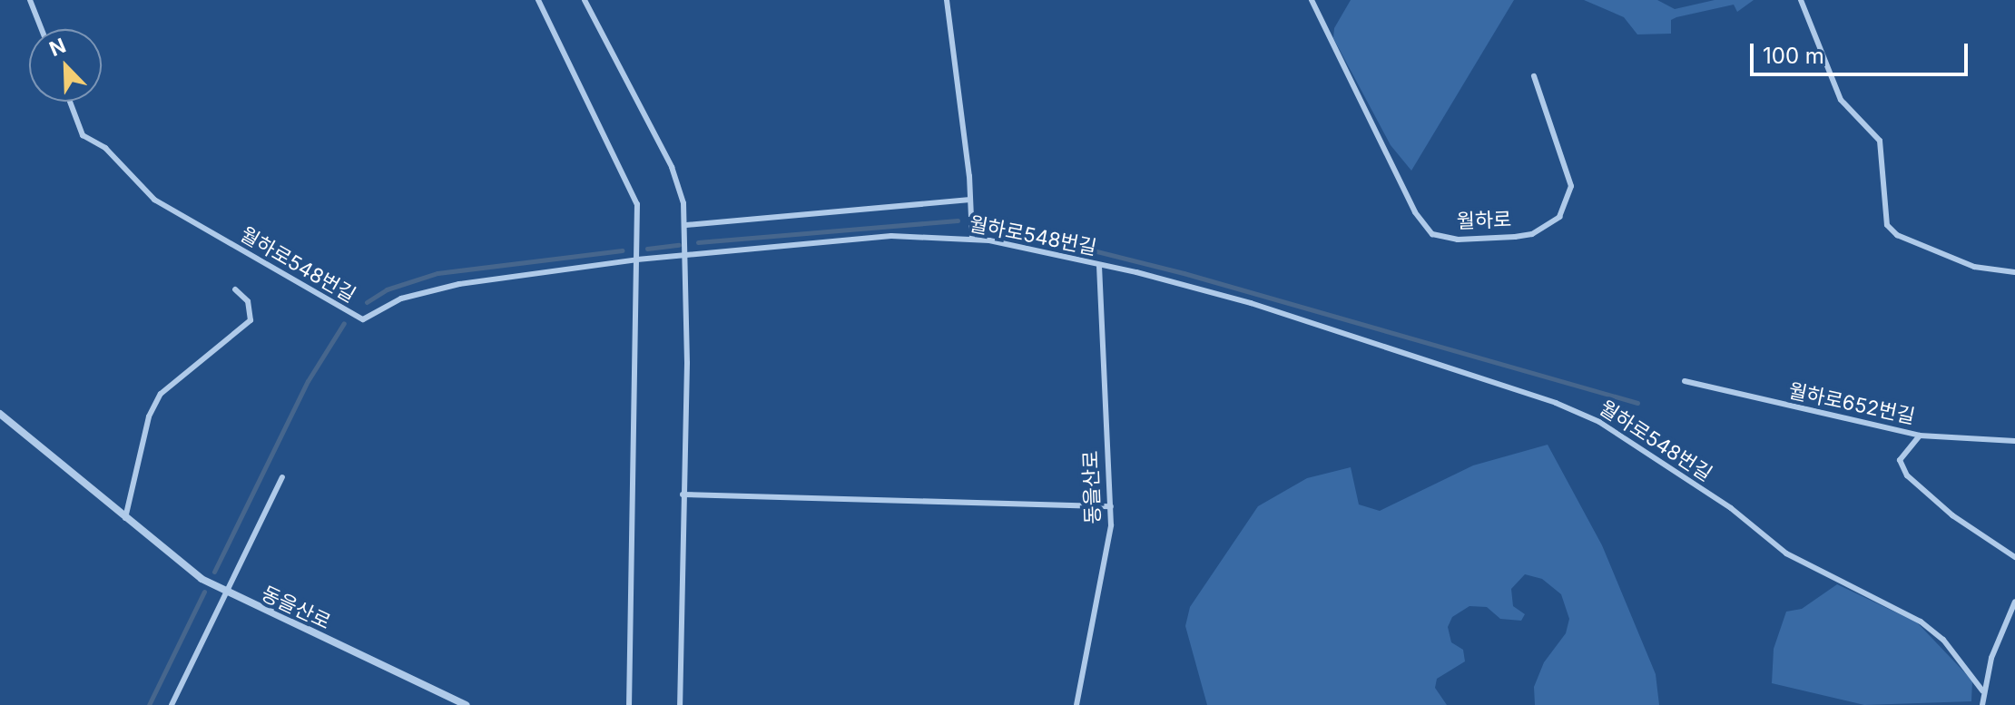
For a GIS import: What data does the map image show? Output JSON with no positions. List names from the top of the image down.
{
  "streets": {
    "street": ["동을산로"],
    "lane": ["월하로", "월하로548번길", "월하로652번길"]
  },
  "crossings": [
    ["월하로548번길", "동을산로"]
  ],
  "scale_bar": "100 m",
  "north": "top left"
}
